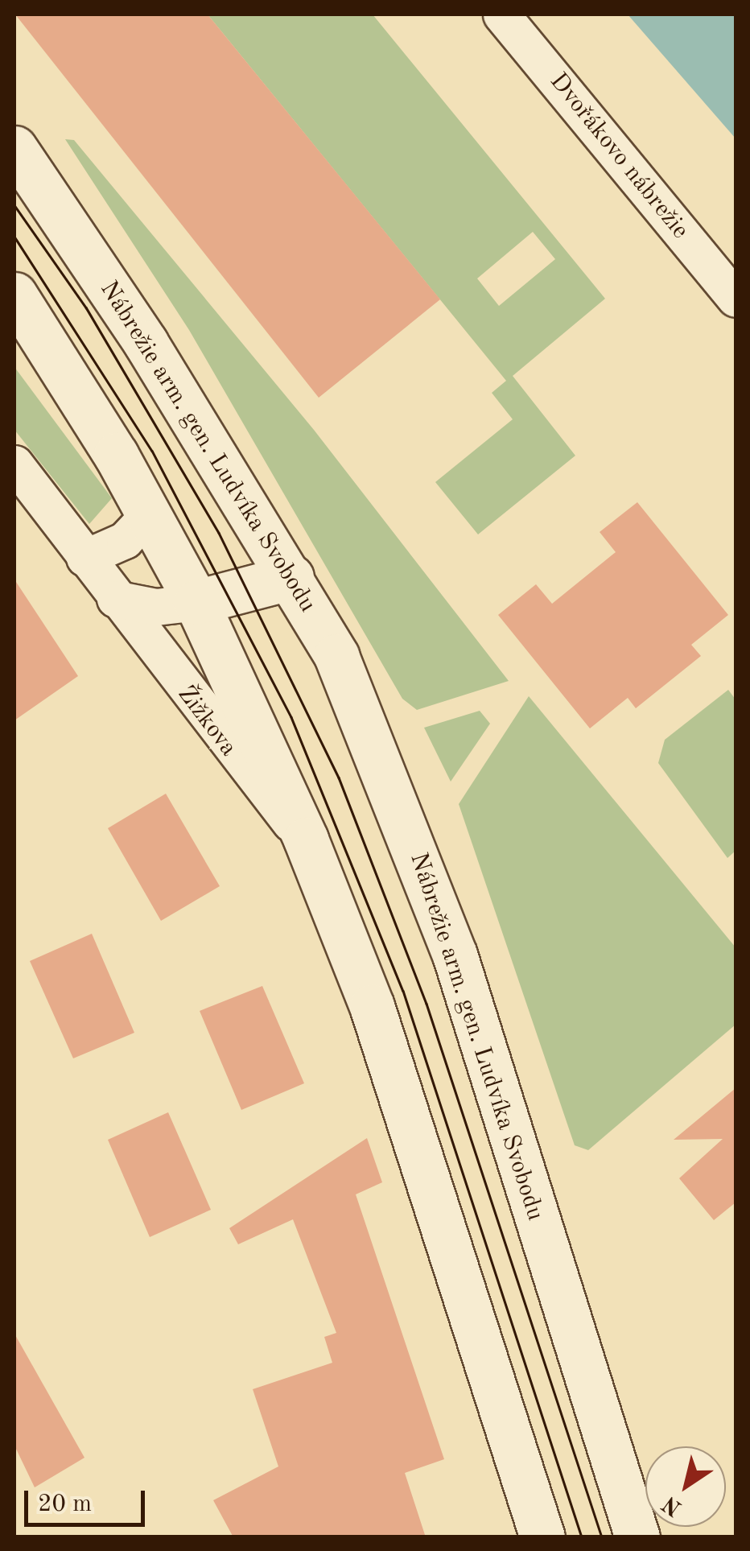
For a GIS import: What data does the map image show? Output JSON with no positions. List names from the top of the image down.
{
  "streets": {
    "main road": ["Nábrežie arm. gen. Ludvíka Svobodu"],
    "street": ["Dvořákovo nábrežie", "Žižkova"]
  },
  "scale_bar": "20 m",
  "north": "bottom left"
}
